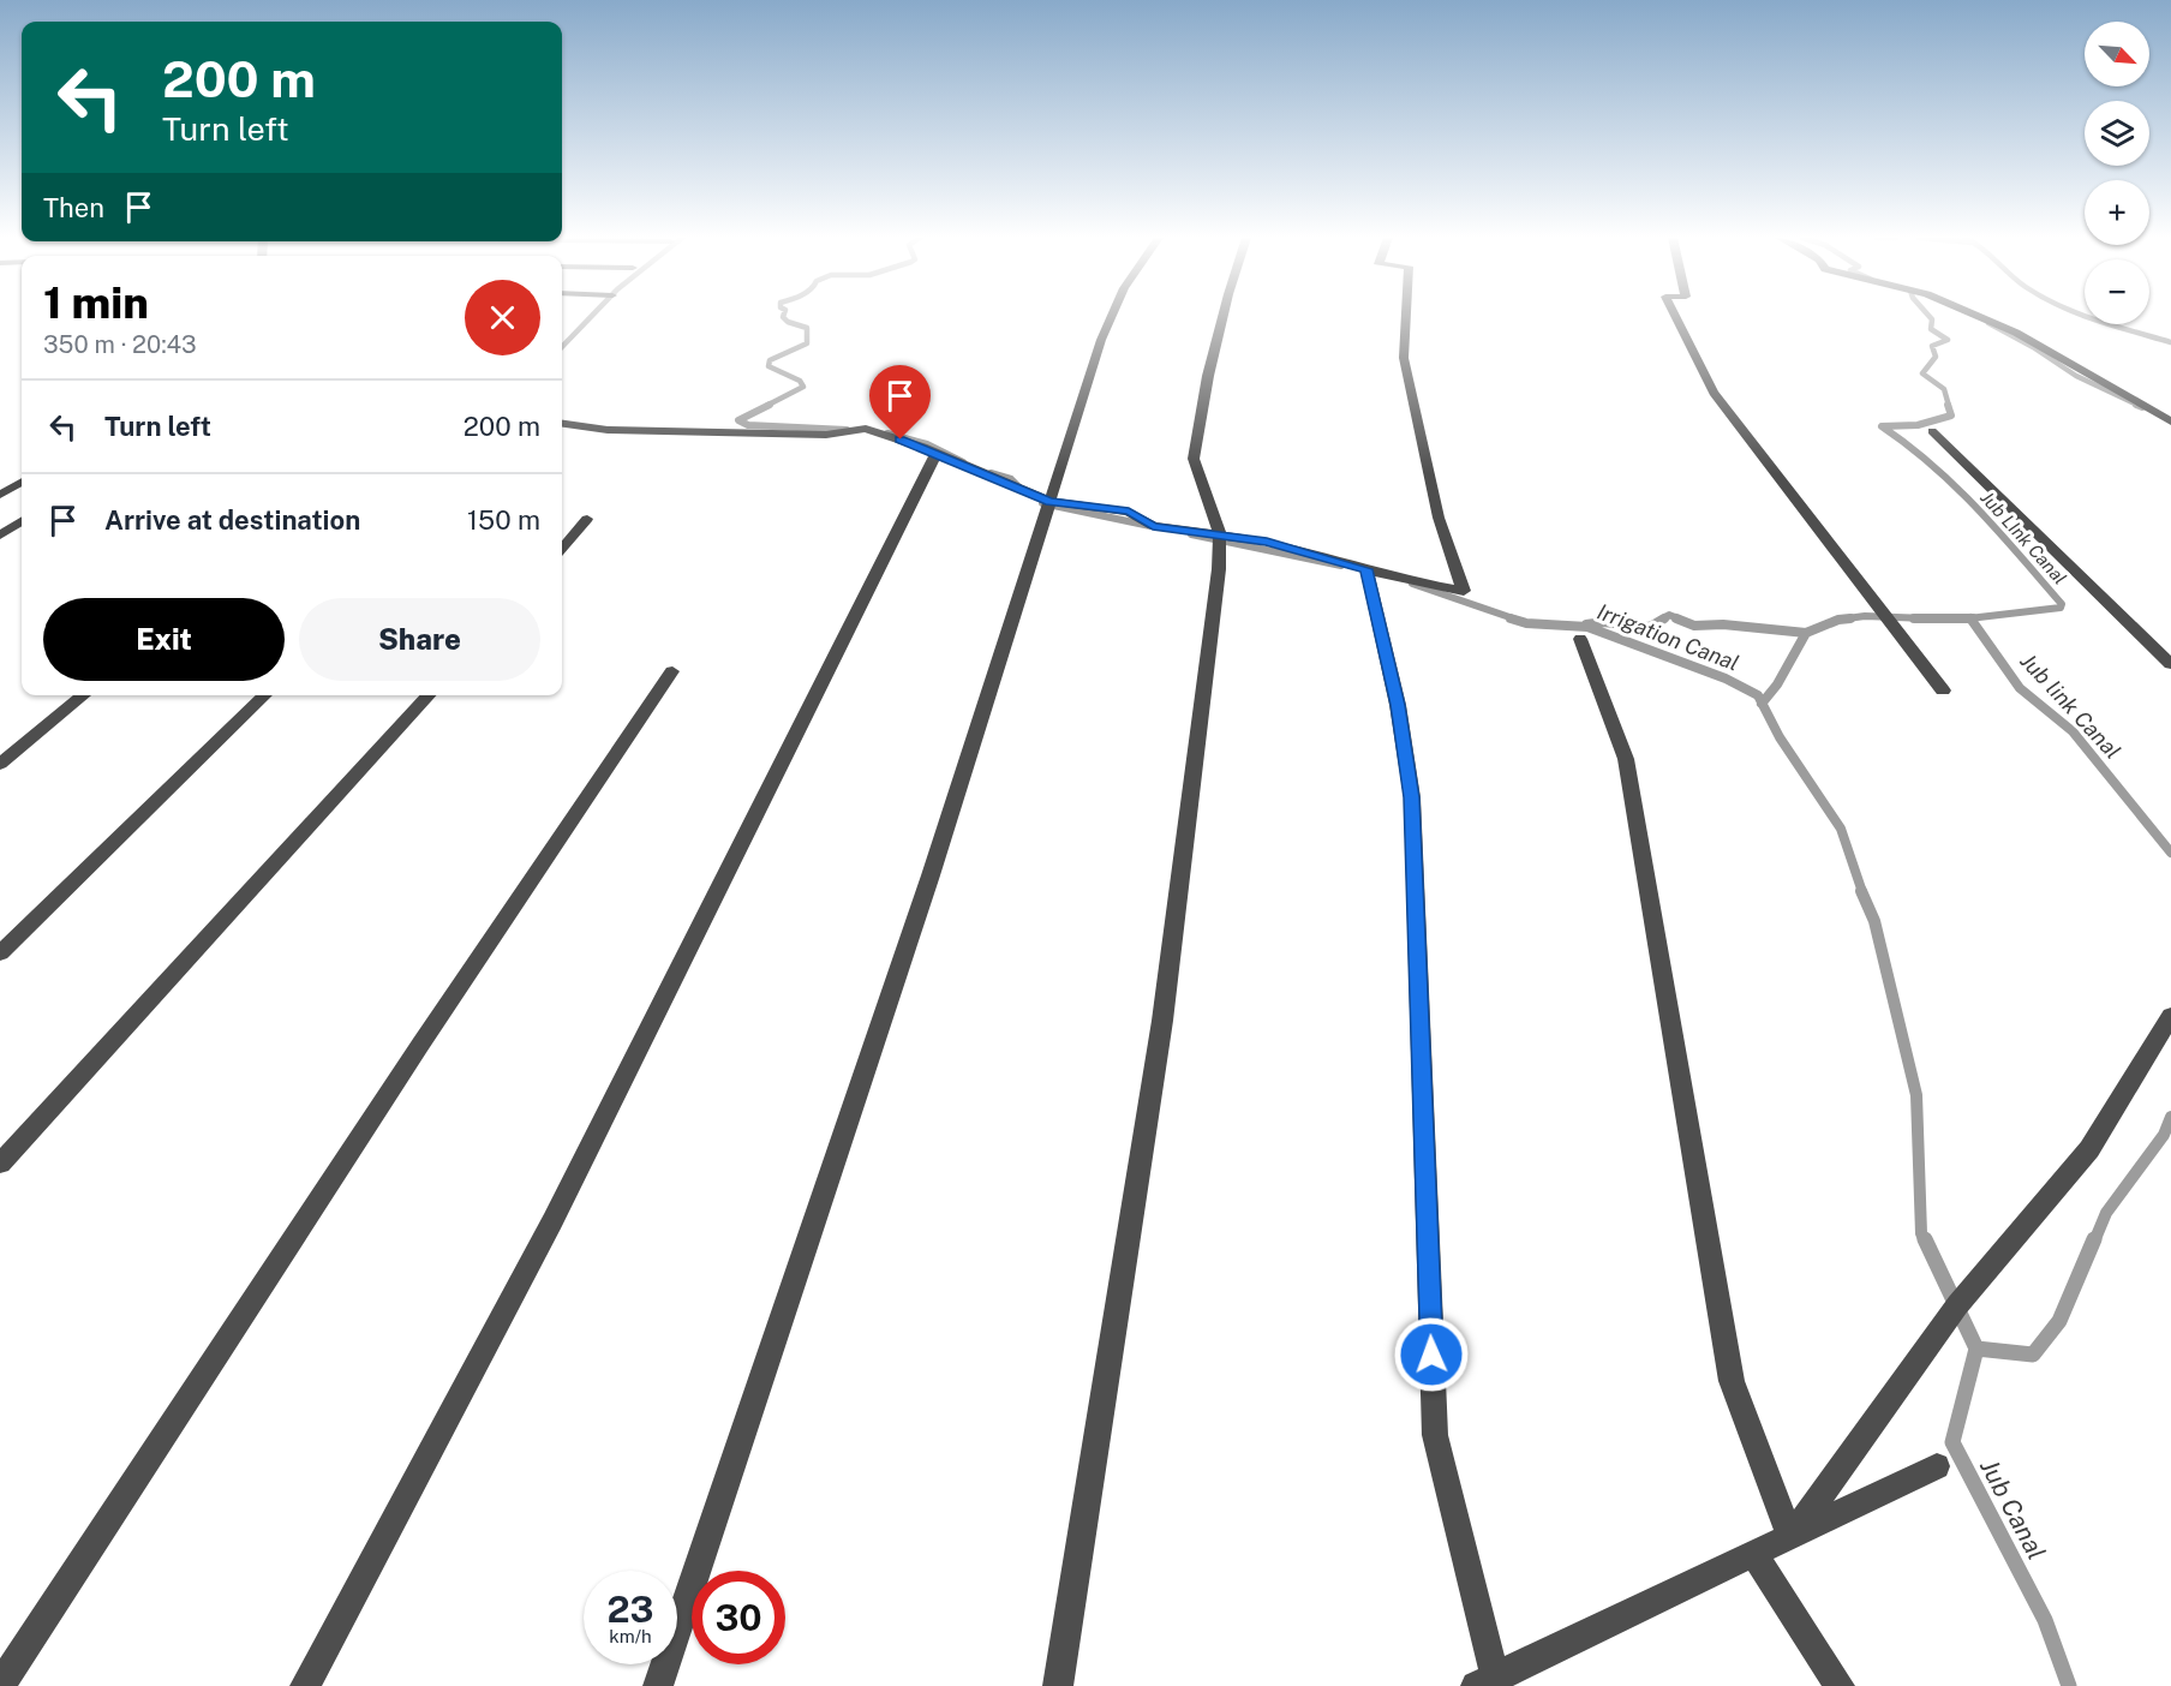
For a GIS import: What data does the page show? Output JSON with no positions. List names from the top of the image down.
{
  "water": [
    "Jub LInk Canal",
    "Irrigation Canal",
    "Jub link Canal",
    "Jub Canal"
  ],
  "north": "bottom right",
  "page": {
    "map_buttons": ["+", "−"],
    "turn": ["200 m", "Turn left"],
    "then": "Then",
    "heading": ["1 min", "350 m · 20:43"],
    "list": [
      {
        "name": "Turn left",
        "value": "200 m"
      },
      {
        "name": "Arrive at destination",
        "value": "150 m"
      }
    ],
    "buttons": ["Exit", "Share"],
    "speed": "23 km/h",
    "limit": "30"
  }
}
